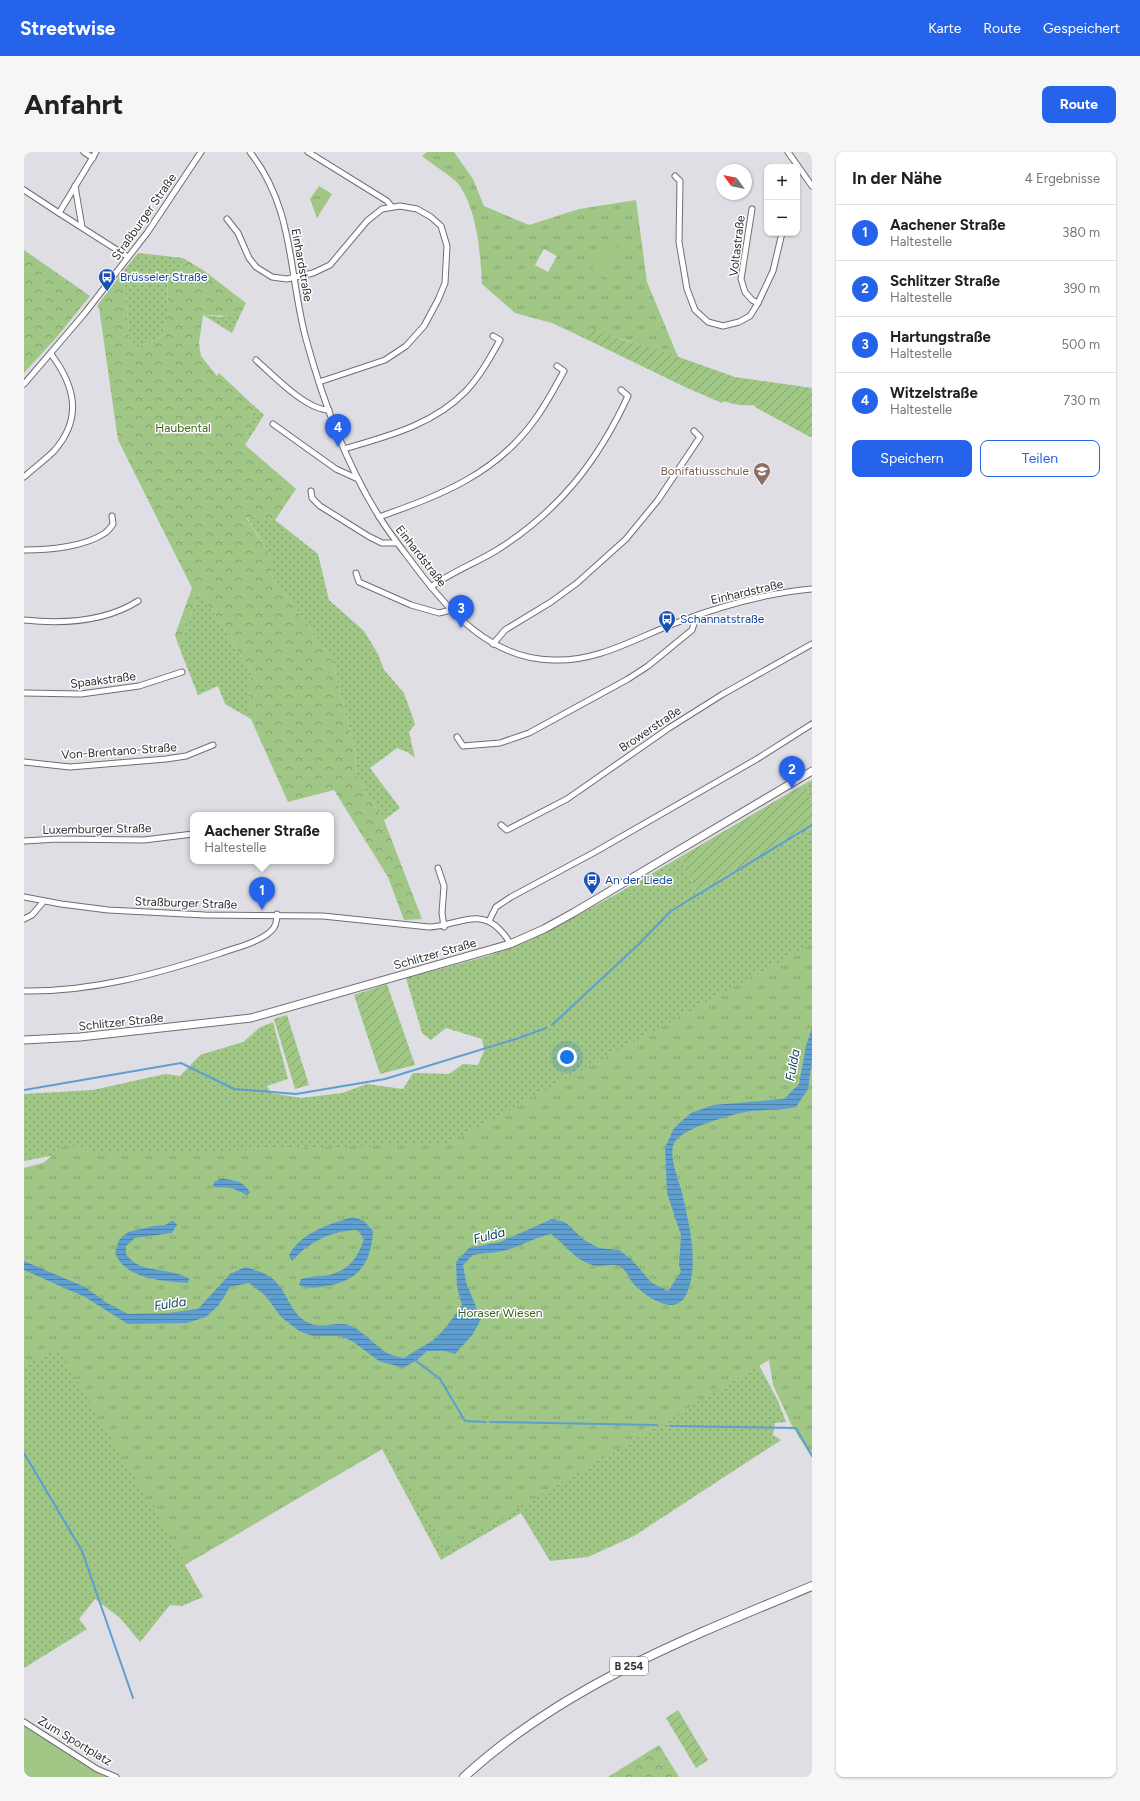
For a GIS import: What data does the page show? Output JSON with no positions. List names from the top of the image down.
{
  "streets": {
    "main road": ["Schlitzer Straße", "B 254"],
    "street": [
      "Straßburger Straße",
      "Voltastraße",
      "Einhardstraße",
      "Spaakstraße",
      "Browerstraße",
      "Von-Brentano-Straße",
      "Luxemburger Straße",
      "Zum Sportplatz"
    ]
  },
  "water": ["Fulda"],
  "parks": ["Haubental", "Horaser Wiesen"],
  "places": {
    "bus stop": ["Brüsseler Straße", "Schannatstraße", "An der Liede"],
    "school or university": ["Bonifatiusschule"]
  },
  "north": "top left",
  "page": {
    "header": "Streetwise",
    "nav": ["Karte", "Route", "Gespeichert"],
    "buttons": [
      "Route",
      ["Speichern", "Teilen"]
    ],
    "title": "Anfahrt",
    "heading": ["In der Nähe", "4 Ergebnisse"],
    "map_buttons": ["+", "−"],
    "list": [
      {
        "mark": "1",
        "name": "Aachener Straße",
        "note": "Haltestelle",
        "value": "380 m"
      },
      {
        "mark": "2",
        "name": "Schlitzer Straße",
        "note": "Haltestelle",
        "value": "390 m"
      },
      {
        "mark": "3",
        "name": "Hartungstraße",
        "note": "Haltestelle",
        "value": "500 m"
      },
      {
        "mark": "4",
        "name": "Witzelstraße",
        "note": "Haltestelle",
        "value": "730 m"
      }
    ],
    "pins": [
      "4",
      "3",
      "2",
      "1"
    ],
    "popup": ["Aachener Straße", "Haltestelle"]
  }
}
